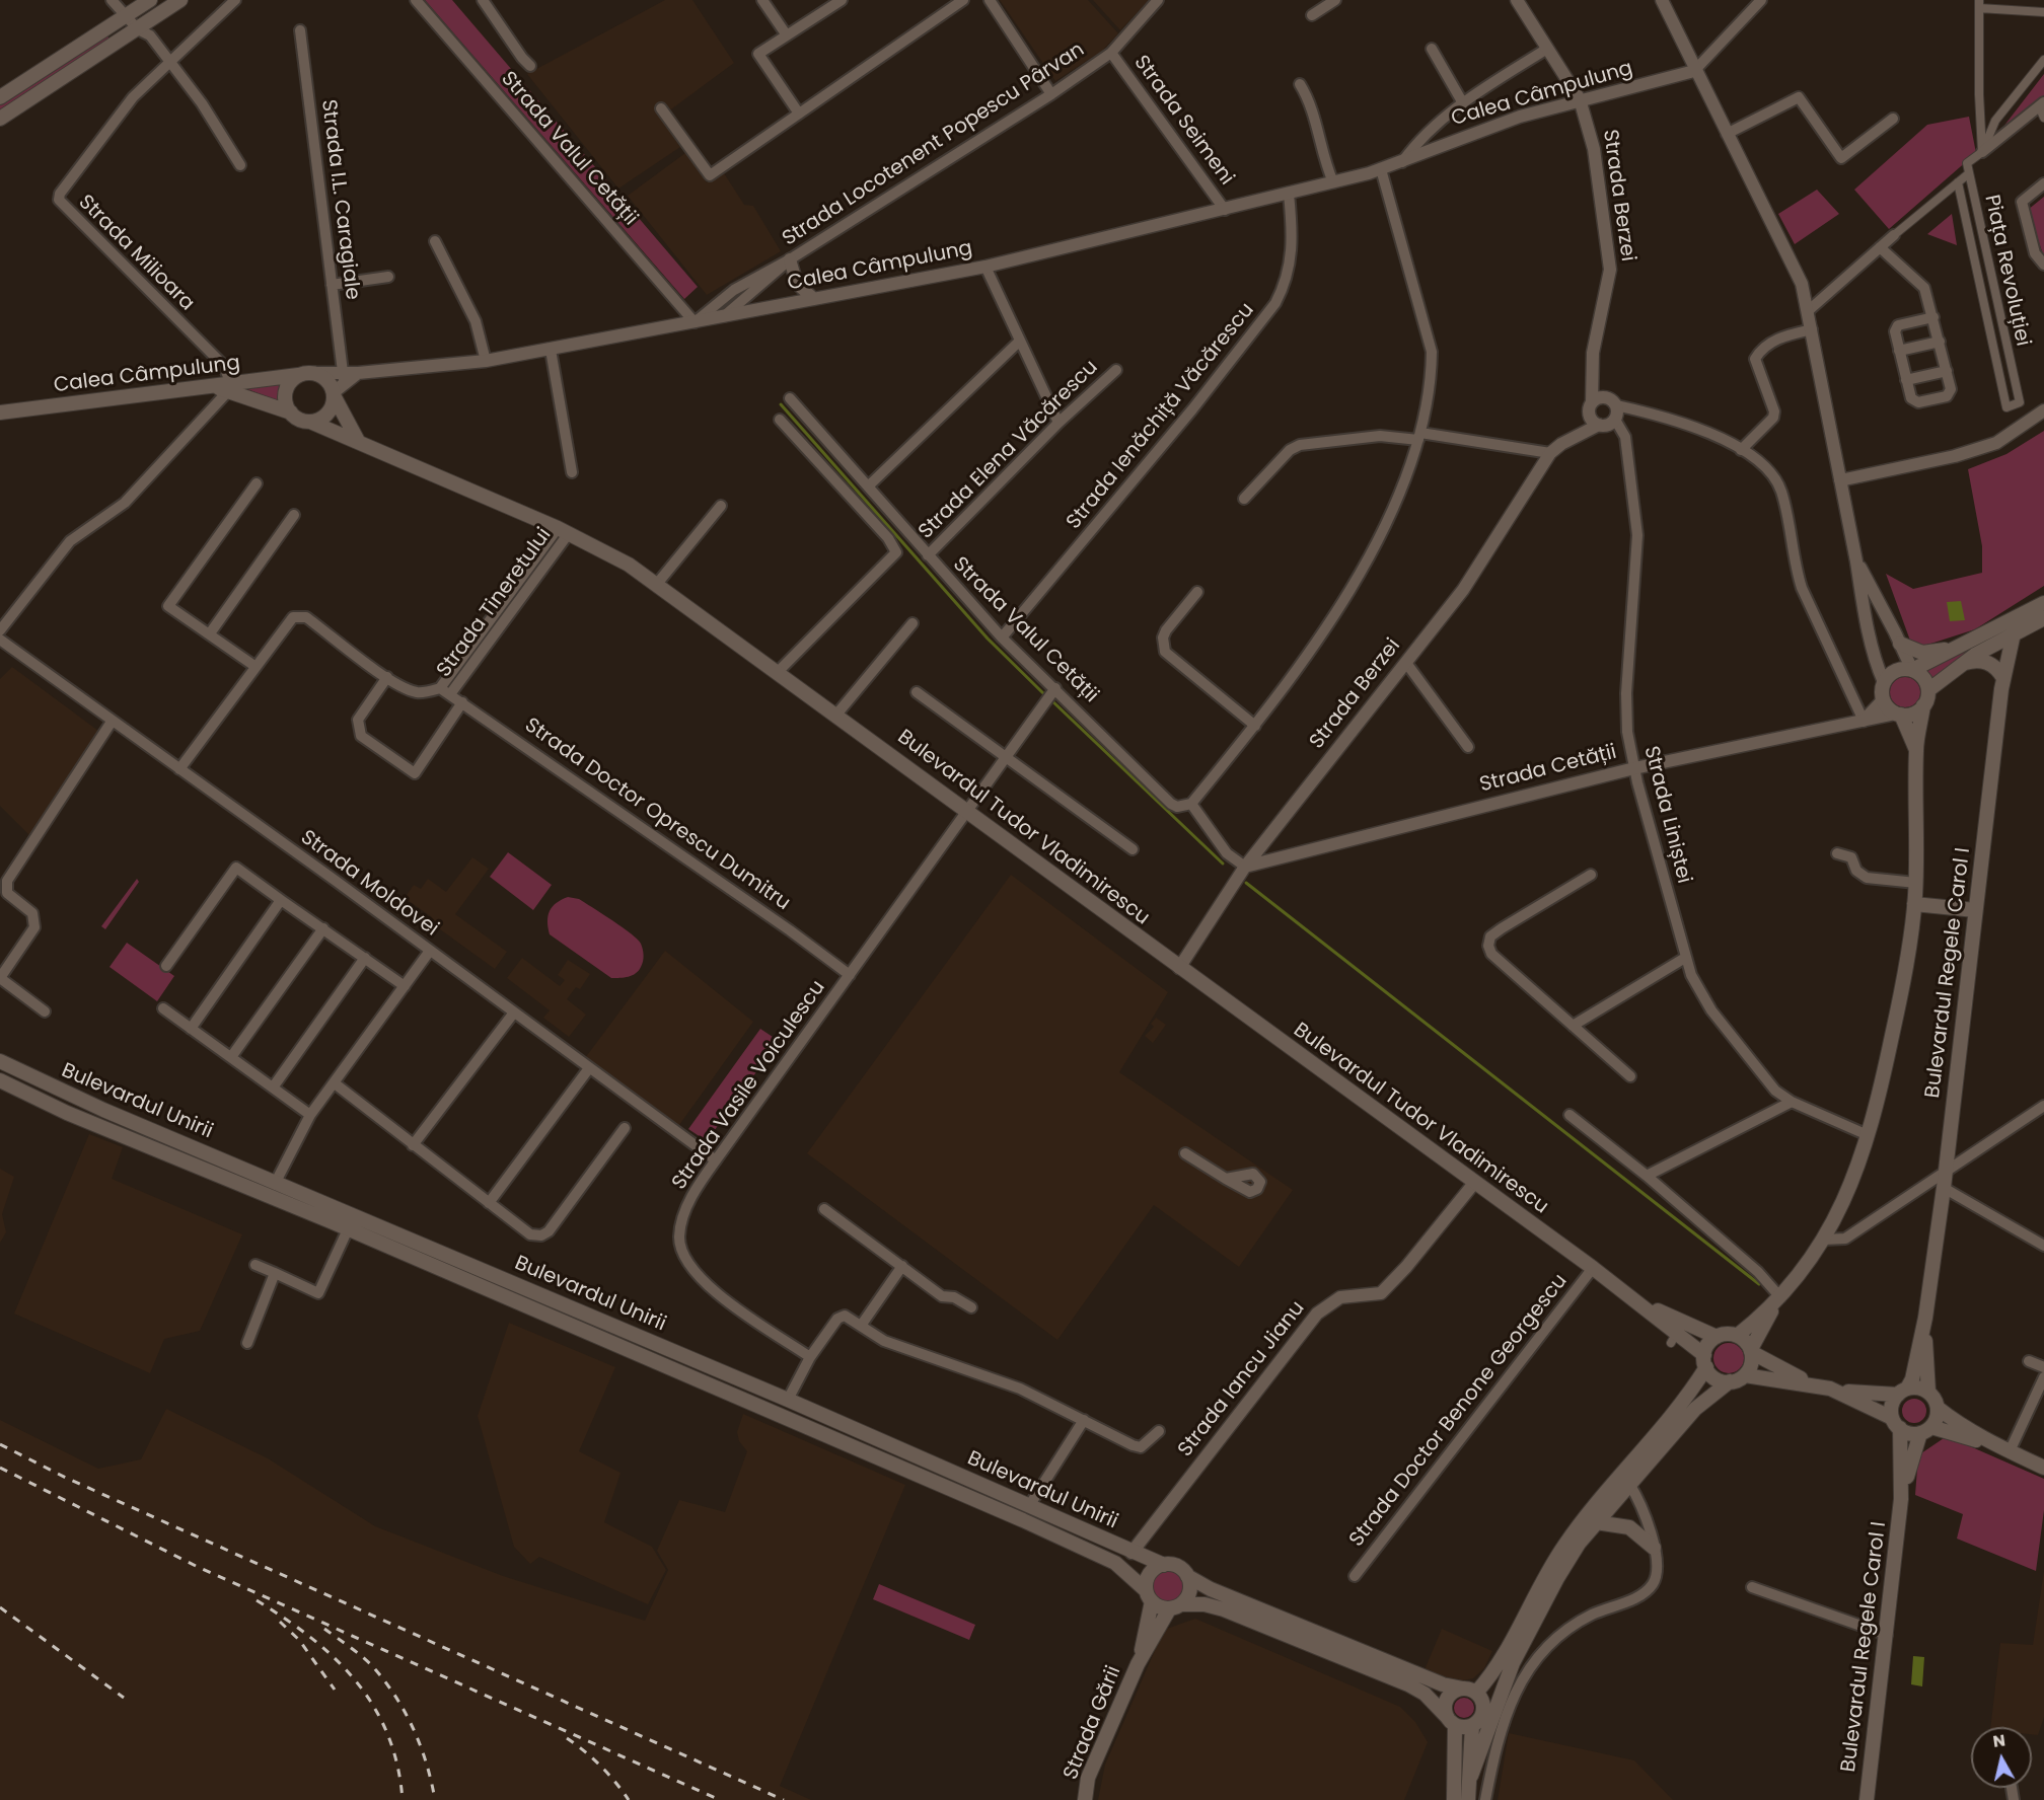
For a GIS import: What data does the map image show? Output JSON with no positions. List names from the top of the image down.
{
  "streets": {
    "main road": [
      "Calea Câmpulung",
      "Bulevardul Tudor Vladimirescu",
      "Bulevardul Regele Carol I",
      "Bulevardul Unirii",
      "Strada Gării"
    ],
    "street": [
      "Strada Seimeni",
      "Strada Locotenent Popescu Pârvan",
      "Strada Valul Cetății",
      "Strada Berzei",
      "Strada I.L. Caragiale",
      "Strada Milioara",
      "Piața Revoluției",
      "Strada Ienăchiță Văcărescu",
      "Strada Elena Văcărescu",
      "Strada Tineretului",
      "Strada Cetății",
      "Strada Doctor Oprescu Dumitru",
      "Strada Liniștei",
      "Strada Moldovei",
      "Strada Vasile Voiculescu",
      "Strada Iancu Jianu",
      "Strada Doctor Benone Georgescu"
    ]
  },
  "crossings": [
    ["Calea Câmpulung", "Strada Seimeni"],
    ["Calea Câmpulung", "Strada Locotenent Popescu Pârvan"],
    ["Calea Câmpulung", "Strada Valul Cetății"],
    ["Calea Câmpulung", "Strada Berzei"],
    ["Calea Câmpulung", "Strada I.L. Caragiale"],
    ["Calea Câmpulung", "Strada Milioara"],
    ["Calea Câmpulung", "Strada Ienăchiță Văcărescu"],
    ["Calea Câmpulung", "Bulevardul Tudor Vladimirescu"],
    ["Strada Seimeni", "Strada Locotenent Popescu Pârvan"],
    ["Strada Valul Cetății", "Strada Ienăchiță Văcărescu"],
    ["Strada Valul Cetății", "Strada Elena Văcărescu"],
    ["Strada Valul Cetății", "Strada Vasile Voiculescu"],
    ["Strada Berzei", "Strada Cetății"],
    ["Strada Berzei", "Strada Liniștei"],
    ["Strada Berzei", "Bulevardul Tudor Vladimirescu"],
    ["Strada I.L. Caragiale", "Bulevardul Tudor Vladimirescu"],
    ["Strada Tineretului", "Strada Doctor Oprescu Dumitru"],
    ["Strada Tineretului", "Bulevardul Tudor Vladimirescu"],
    ["Strada Tineretului", "Strada Moldovei"],
    ["Strada Cetății", "Strada Liniștei"],
    ["Strada Doctor Oprescu Dumitru", "Strada Vasile Voiculescu"],
    ["Bulevardul Tudor Vladimirescu", "Strada Vasile Voiculescu"],
    ["Bulevardul Tudor Vladimirescu", "Strada Iancu Jianu"],
    ["Bulevardul Tudor Vladimirescu", "Strada Doctor Benone Georgescu"],
    ["Strada Moldovei", "Strada Vasile Voiculescu"],
    ["Bulevardul Unirii", "Strada Iancu Jianu"],
    ["Bulevardul Unirii", "Strada Gării"]
  ],
  "north": "top"
}
